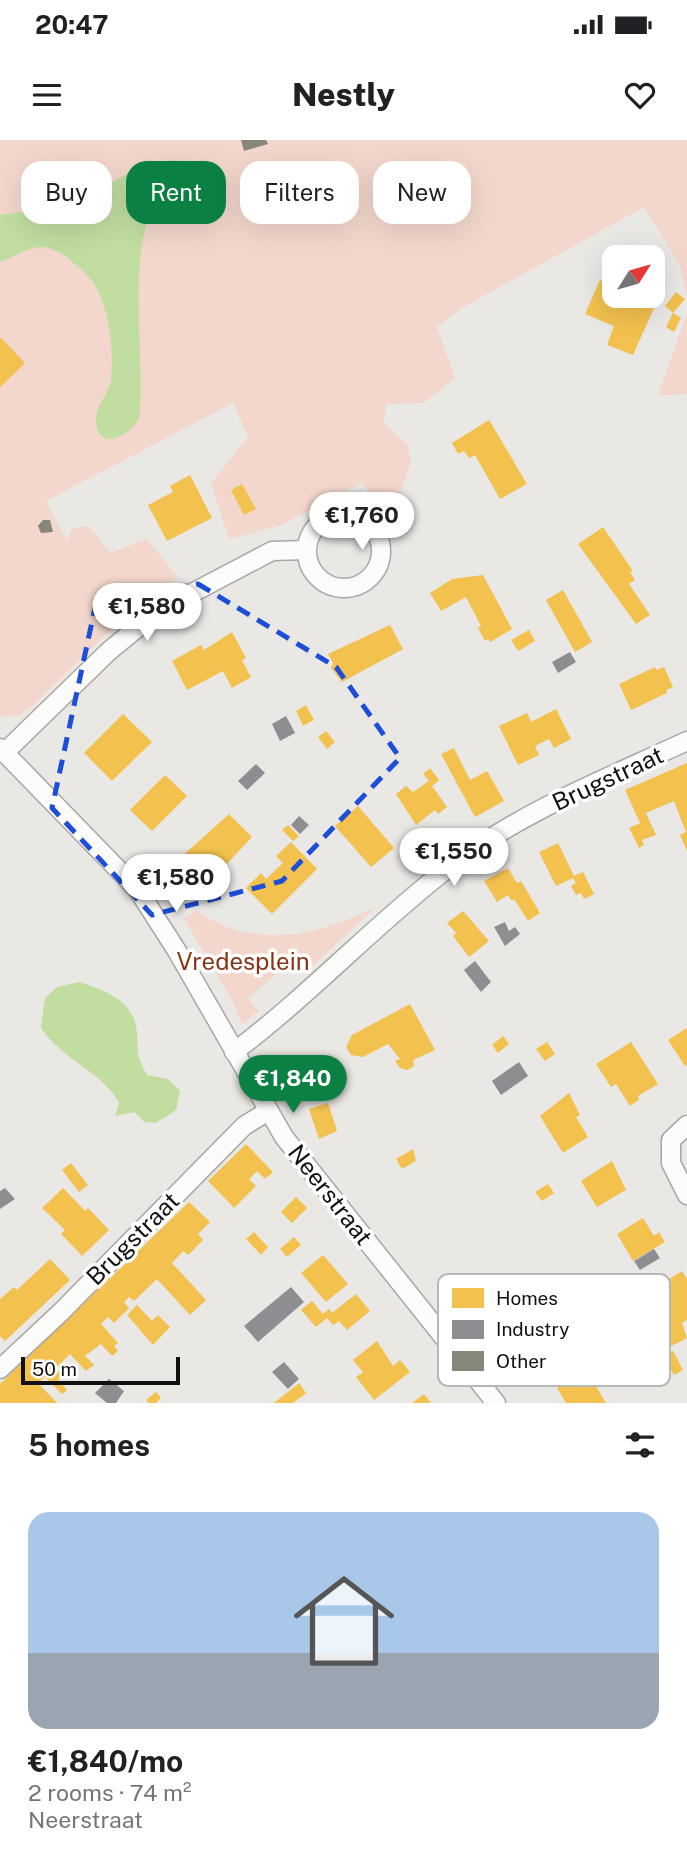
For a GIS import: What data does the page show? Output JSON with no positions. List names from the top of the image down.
{
  "streets": {
    "street": ["Brugstraat", "Neerstraat"]
  },
  "crossings": [
    ["Brugstraat", "Neerstraat"]
  ],
  "parks": ["Vredesplein"],
  "legend": ["Homes", "Industry", "Other"],
  "scale_bar": "50 m",
  "north": "top right",
  "page": {
    "status": "20:47",
    "header": "Nestly",
    "chip": [
      "Buy",
      "Rent",
      "Filters",
      "New"
    ],
    "price": [
      "€1,760",
      "€1,580",
      "€1,550",
      "€1,580",
      "€1,840"
    ],
    "scale": "50 m",
    "heading": "5 homes",
    "list": [
      {
        "name": "€1,840/mo",
        "note": "2 rooms · 74 m² · Neerstraat"
      }
    ]
  }
}
